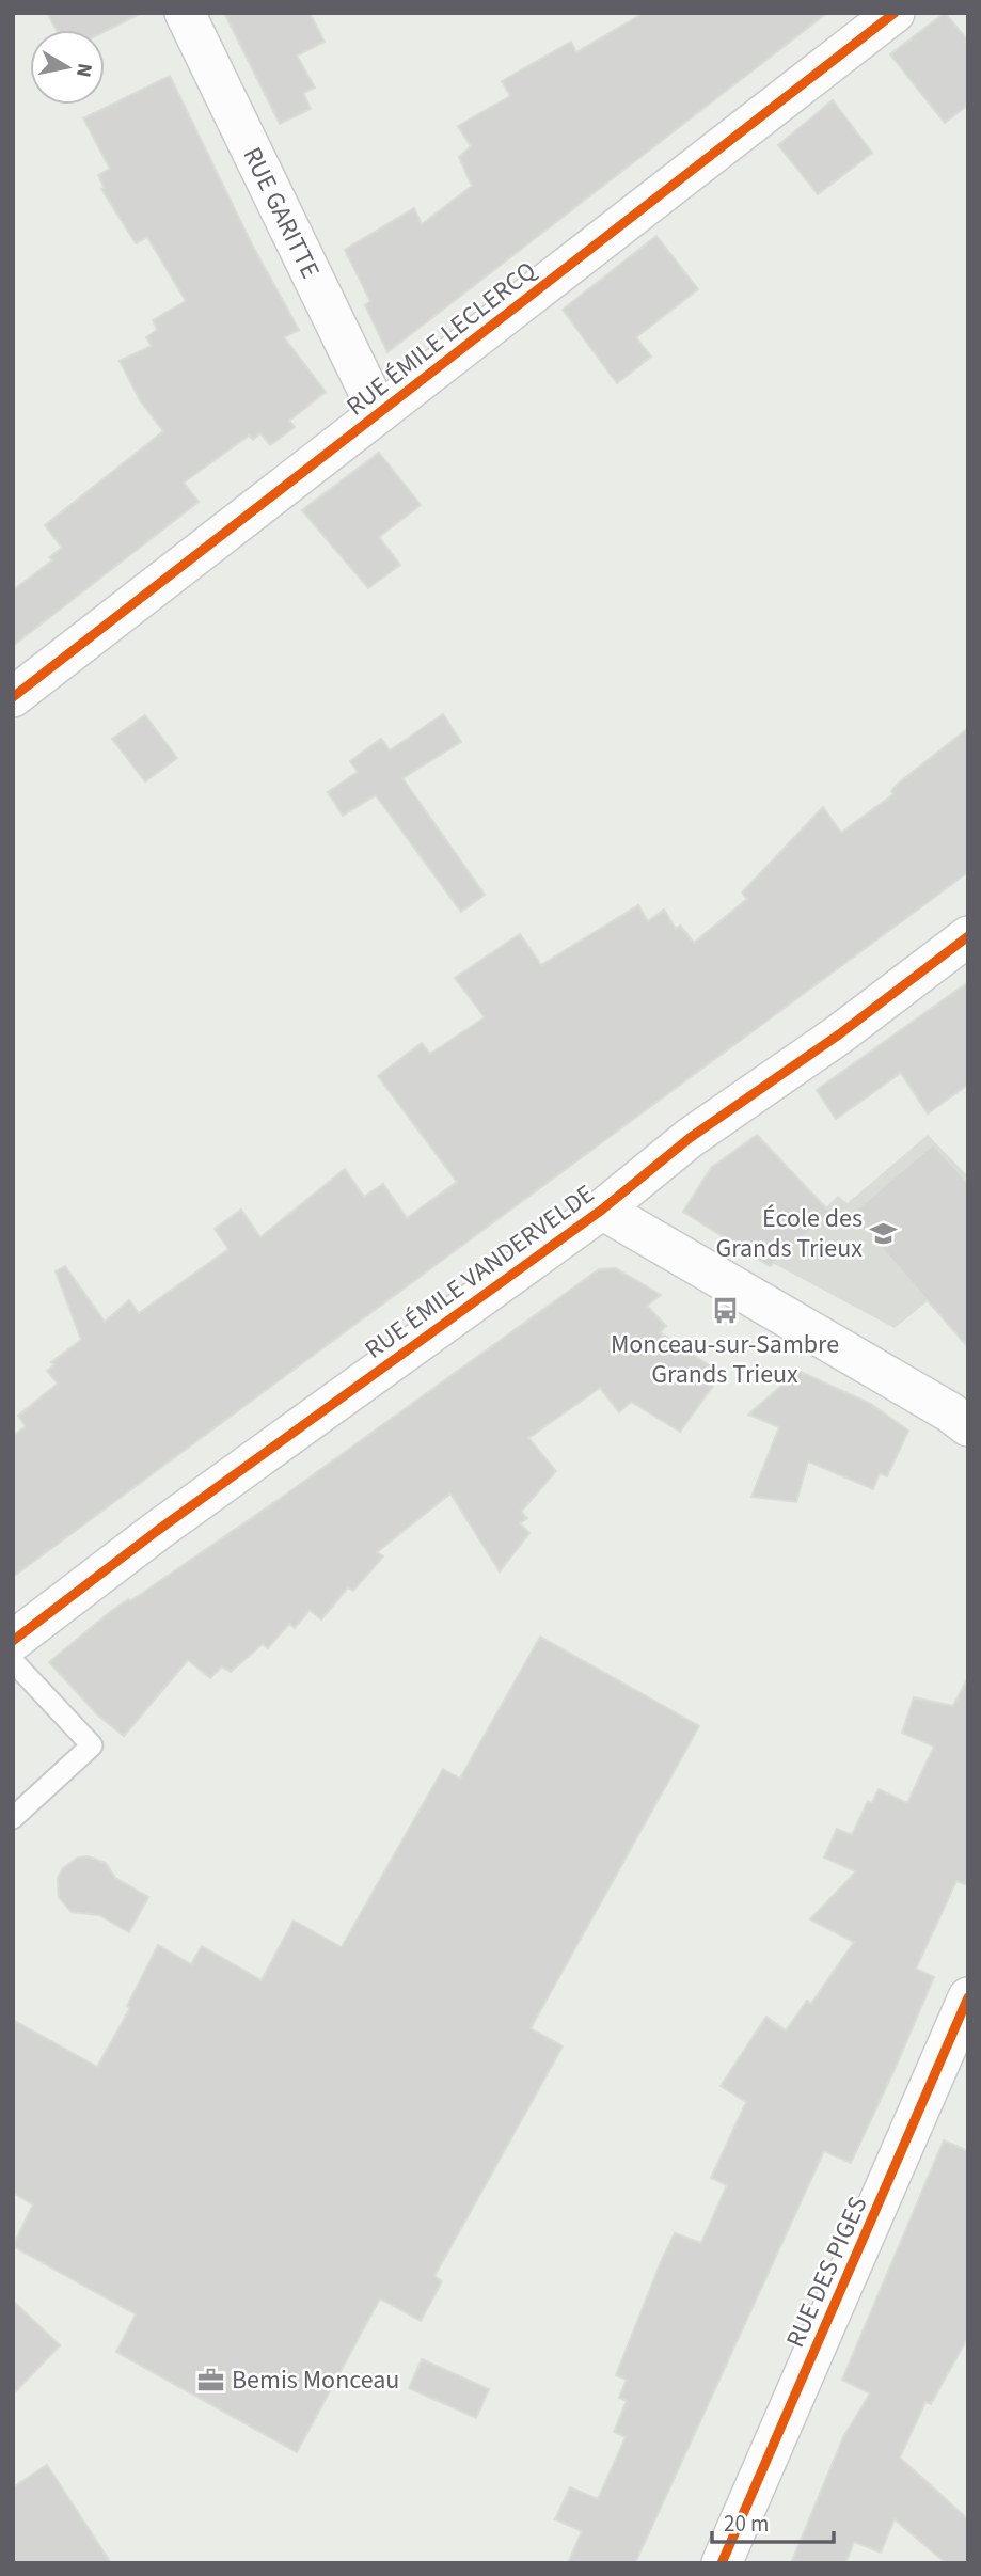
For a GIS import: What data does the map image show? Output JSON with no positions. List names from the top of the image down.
{
  "streets": {
    "street": [
      "RUE GARITTE",
      "RUE ÉMILE LECLERCQ",
      "RUE ÉMILE VANDERVELDE",
      "RUE DES PIGES"
    ]
  },
  "crossings": [
    ["RUE GARITTE", "RUE ÉMILE LECLERCQ"]
  ],
  "places": {
    "school or university": ["École des Grands Trieux"],
    "bus stop": ["Monceau-sur-Sambre Grands Trieux"],
    "office": ["Bemis Monceau"]
  },
  "scale_bar": "20 m",
  "north": "right"
}
